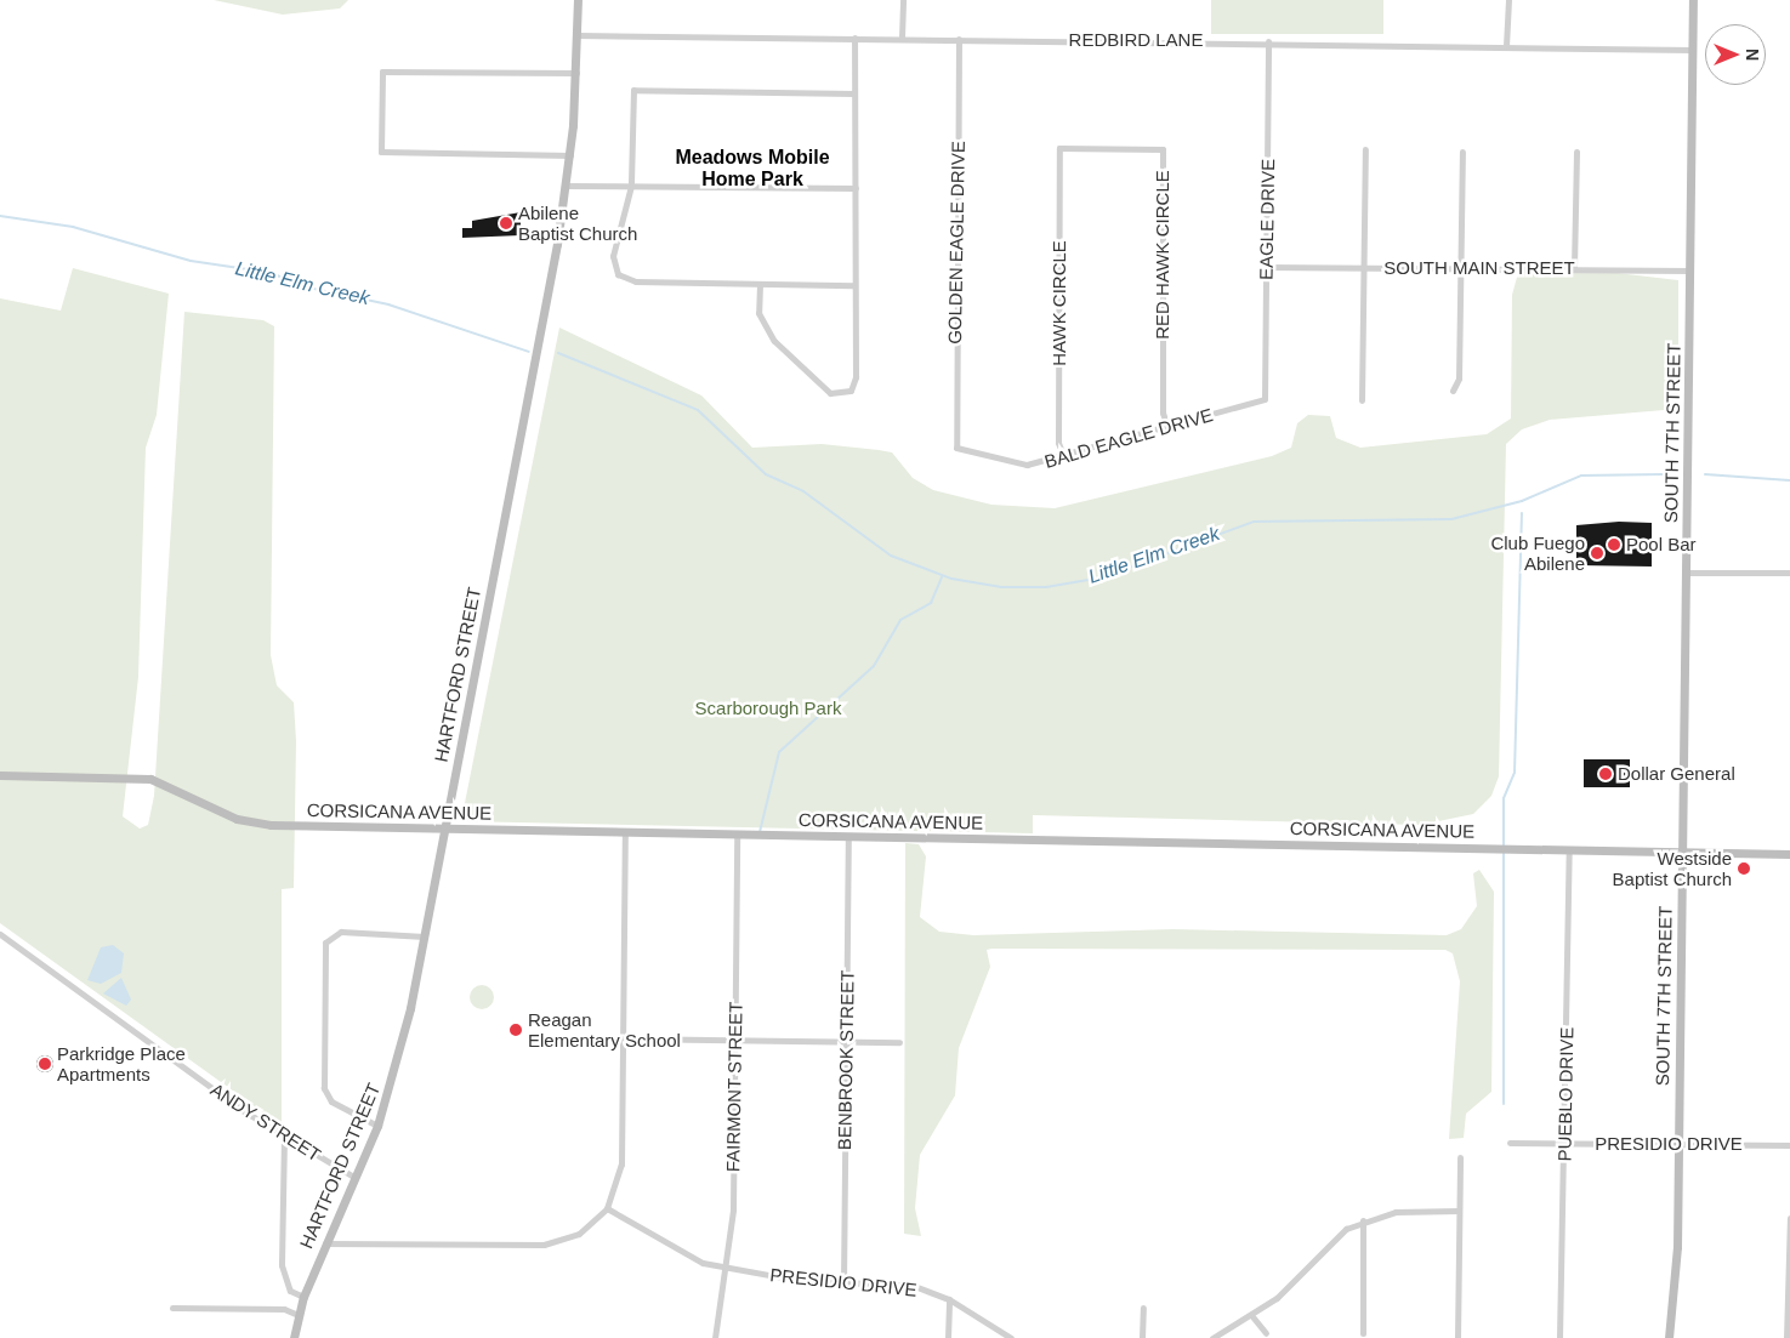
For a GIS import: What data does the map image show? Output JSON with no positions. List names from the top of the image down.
{
  "streets": {
    "street": [
      "REDBIRD LANE",
      "EAGLE DRIVE",
      "GOLDEN EAGLE DRIVE",
      "RED HAWK CIRCLE",
      "SOUTH MAIN STREET",
      "HAWK CIRCLE",
      "SOUTH 7TH STREET",
      "BALD EAGLE DRIVE",
      "HARTFORD STREET",
      "CORSICANA AVENUE",
      "BENBROOK STREET",
      "FAIRMONT STREET",
      "PUEBLO DRIVE",
      "ANDY STREET",
      "PRESIDIO DRIVE"
    ]
  },
  "crossings": [
    ["REDBIRD LANE", "EAGLE DRIVE"],
    ["REDBIRD LANE", "GOLDEN EAGLE DRIVE"],
    ["REDBIRD LANE", "SOUTH 7TH STREET"],
    ["REDBIRD LANE", "HARTFORD STREET"],
    ["EAGLE DRIVE", "SOUTH MAIN STREET"],
    ["EAGLE DRIVE", "BALD EAGLE DRIVE"],
    ["GOLDEN EAGLE DRIVE", "BALD EAGLE DRIVE"],
    ["RED HAWK CIRCLE", "HAWK CIRCLE"],
    ["RED HAWK CIRCLE", "BALD EAGLE DRIVE"],
    ["SOUTH MAIN STREET", "SOUTH 7TH STREET"],
    ["HAWK CIRCLE", "BALD EAGLE DRIVE"],
    ["SOUTH 7TH STREET", "CORSICANA AVENUE"],
    ["SOUTH 7TH STREET", "PRESIDIO DRIVE"],
    ["HARTFORD STREET", "CORSICANA AVENUE"],
    ["HARTFORD STREET", "ANDY STREET"],
    ["CORSICANA AVENUE", "BENBROOK STREET"],
    ["CORSICANA AVENUE", "FAIRMONT STREET"],
    ["CORSICANA AVENUE", "PUEBLO DRIVE"],
    ["BENBROOK STREET", "PRESIDIO DRIVE"],
    ["FAIRMONT STREET", "PRESIDIO DRIVE"],
    ["PUEBLO DRIVE", "PRESIDIO DRIVE"]
  ],
  "districts": ["Meadows Mobile Home Park"],
  "water": ["Little Elm Creek"],
  "parks": ["Scarborough Park"],
  "places": [
    "Abilene Baptist Church",
    "Pool Bar",
    "Club Fuego Abilene",
    "Dollar General",
    "Westside Baptist Church",
    "Reagan Elementary School",
    "Parkridge Place Apartments"
  ],
  "north": "right"
}
